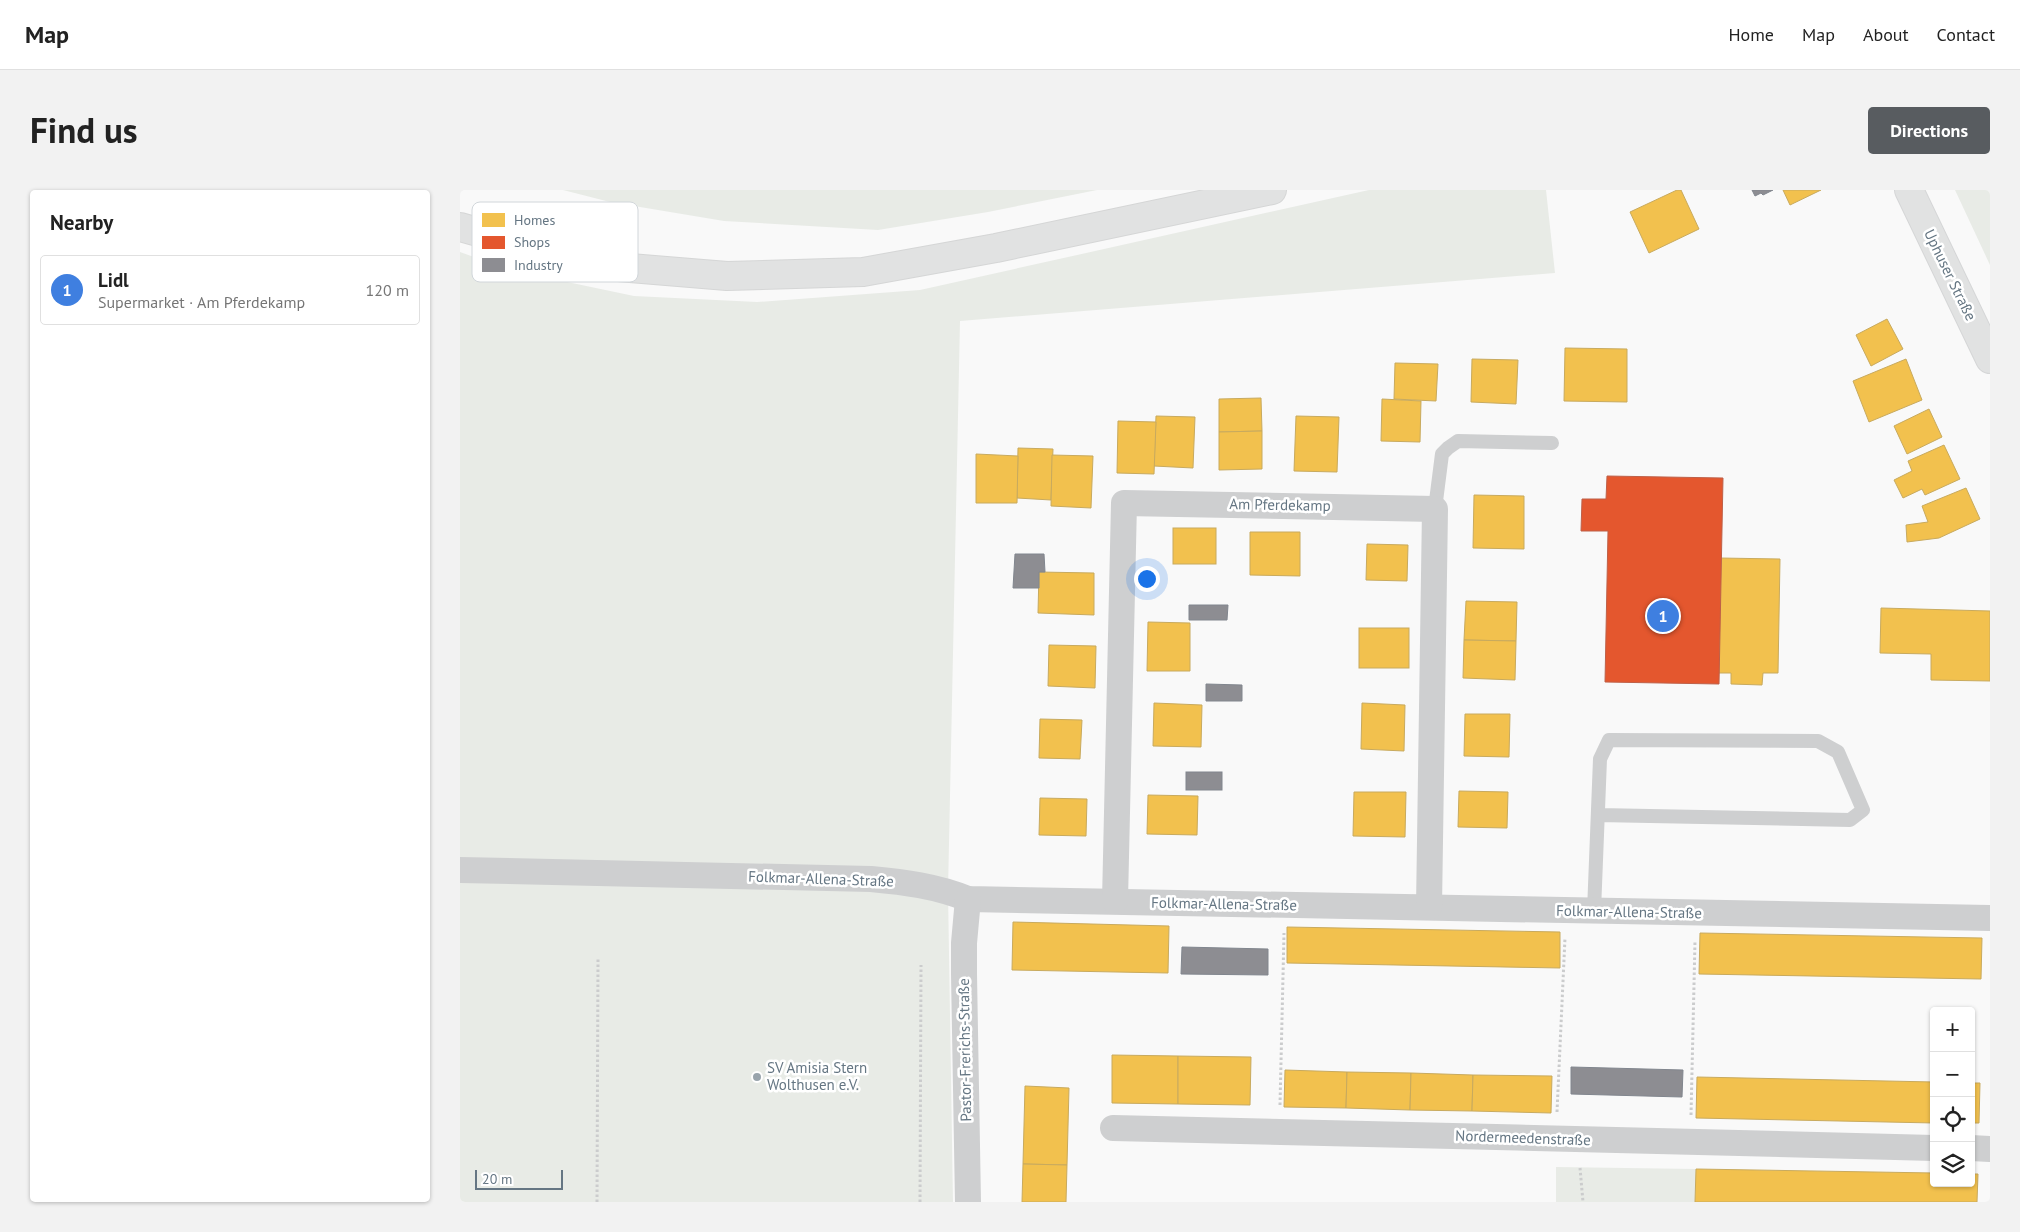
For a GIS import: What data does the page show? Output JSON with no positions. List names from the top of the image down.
{
  "streets": {
    "main road": ["Uphuser Straße"],
    "street": [
      "Am Pferdekamp",
      "Folkmar-Allena-Straße",
      "Pastor-Frerichs-Straße",
      "Nordermeedenstraße"
    ]
  },
  "crossings": [
    ["Am Pferdekamp", "Folkmar-Allena-Straße"],
    ["Folkmar-Allena-Straße", "Pastor-Frerichs-Straße"]
  ],
  "places": ["SV Amisia Stern Wolthusen e.V."],
  "legend": ["Homes", "Shops", "Industry"],
  "scale_bar": "20 m",
  "page": {
    "header": "Map",
    "nav": [
      "Home",
      "Map",
      "About",
      "Contact"
    ],
    "title": "Find us",
    "buttons": "Directions",
    "heading": "Nearby",
    "list": [
      {
        "mark": "1",
        "name": "Lidl",
        "note": "Supermarket · Am Pferdekamp",
        "value": "120 m"
      }
    ],
    "pins": "1",
    "map_buttons": ["+", "−"],
    "scale": "20 m"
  }
}
